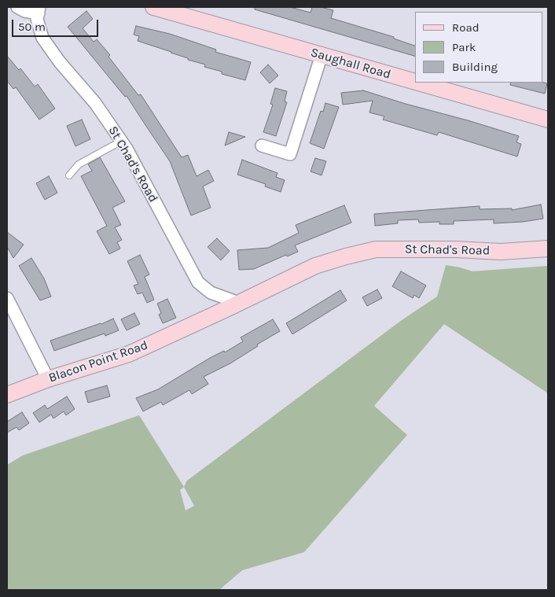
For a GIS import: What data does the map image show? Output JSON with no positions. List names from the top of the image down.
{
  "streets": {
    "street": ["Saughall Road", "St Chad's Road", "Blacon Point Road"]
  },
  "crossings": [
    ["St Chad's Road", "Blacon Point Road"]
  ],
  "legend": ["Road", "Park", "Building"],
  "scale_bar": "50 m"
}
